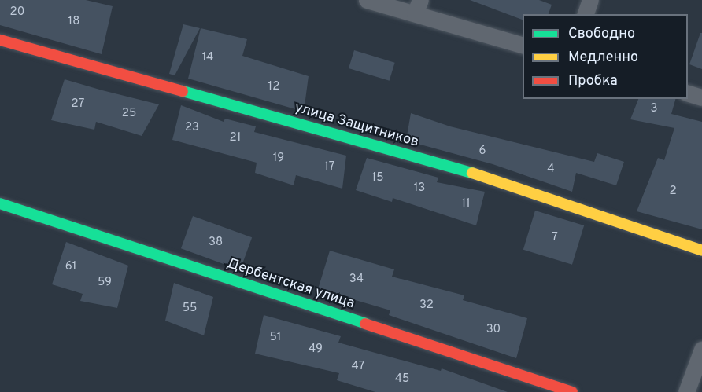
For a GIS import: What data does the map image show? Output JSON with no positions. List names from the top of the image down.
{
  "streets": {
    "street": ["улица Защитников", "Дербентская улица"]
  },
  "house_numbers": [
    "20",
    "18",
    "14",
    "12",
    "27",
    "3",
    "25",
    "23",
    "21",
    "6",
    "19",
    "17",
    "4",
    "15",
    "13",
    "2",
    "11",
    "7",
    "38",
    "61",
    "34",
    "59",
    "32",
    "55",
    "30",
    "51",
    "49",
    "47",
    "45"
  ],
  "legend": ["Свободно", "Медленно", "Пробка"]
}
